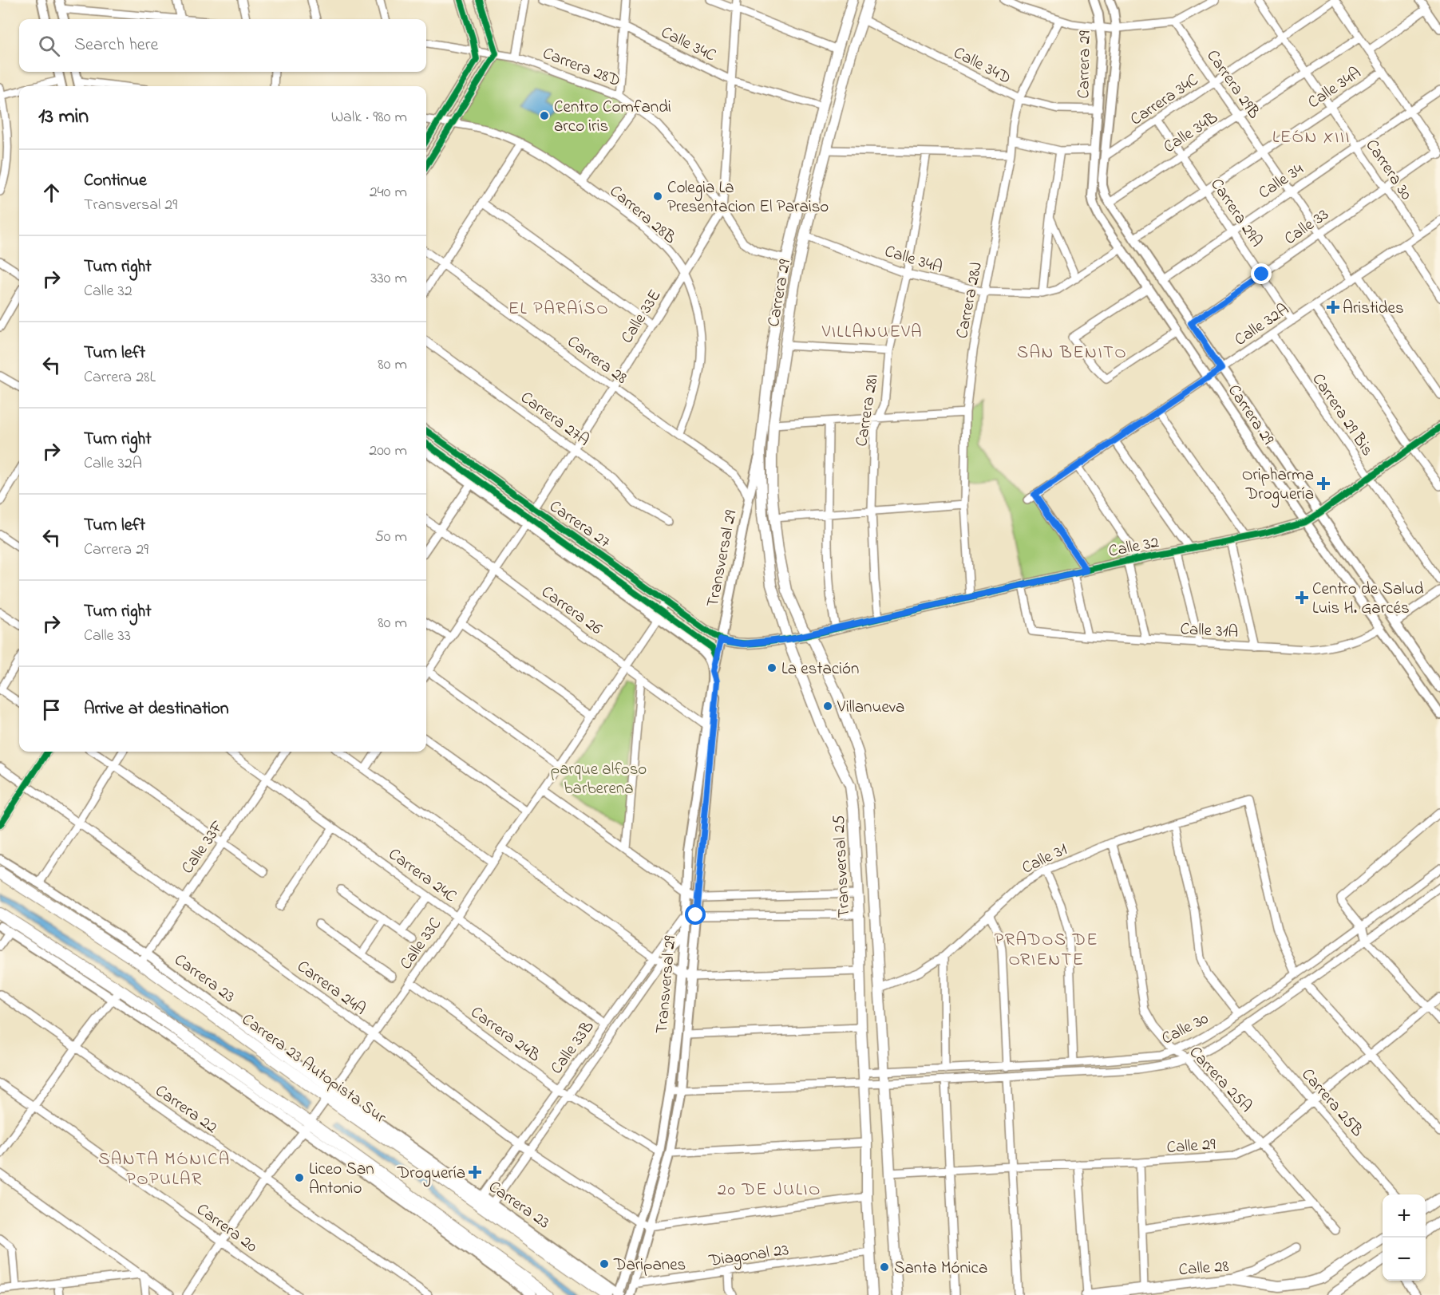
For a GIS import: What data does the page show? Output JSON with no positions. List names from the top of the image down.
{
  "streets": {
    "main road": [
      "Carrera 29",
      "Transversal 25",
      "Carrera 23 Autopista Sur",
      "Calle 28"
    ],
    "street": [
      "Calle 34C",
      "Calle 34D",
      "Carrera 28D",
      "Carrera 29B",
      "Calle 34A",
      "Carrera 34C",
      "Calle 34B",
      "Carrera 30",
      "Calle 34",
      "Carrera 29A",
      "Carrera 28B",
      "Calle 33",
      "Carrera 28J",
      "Calle 33E",
      "Calle 32A",
      "Carrera 28",
      "Carrera 28I",
      "Carrera 29 Bis",
      "Carrera 27A",
      "Carrera 27",
      "Calle 32",
      "Transversal 29",
      "Carrera 26",
      "Calle 31A",
      "Calle 33F",
      "Calle 31",
      "Carrera 24C",
      "Calle 33C",
      "Carrera 23",
      "Carrera 24A",
      "Calle 30",
      "Carrera 24B",
      "Calle 33B",
      "Carrera 25A",
      "Carrera 25B",
      "Carrera 22",
      "Calle 29",
      "Carrera 20",
      "Diagonal 23"
    ]
  },
  "crossings": [
    ["Calle 34C", "Carrera 29"],
    ["Calle 34D", "Carrera 29"],
    ["Calle 34D", "Carrera 28J"],
    ["Carrera 29", "Carrera 28D"],
    ["Carrera 29", "Calle 34A"],
    ["Carrera 29", "Carrera 34C"],
    ["Carrera 29", "Calle 34B"],
    ["Carrera 29", "Calle 34"],
    ["Carrera 29", "Calle 33"],
    ["Carrera 29", "Calle 32A"],
    ["Carrera 29", "Calle 32"],
    ["Carrera 29", "Transversal 29"],
    ["Carrera 29", "Calle 31A"],
    ["Carrera 29", "Transversal 25"],
    ["Carrera 28D", "Calle 33E"],
    ["Carrera 29B", "Calle 34A"],
    ["Carrera 29B", "Carrera 34C"],
    ["Carrera 29B", "Calle 34B"],
    ["Carrera 29B", "Calle 34"],
    ["Carrera 29B", "Calle 33"],
    ["Carrera 29B", "Calle 32A"],
    ["Calle 34A", "Carrera 30"],
    ["Calle 34A", "Carrera 29A"],
    ["Calle 34A", "Carrera 28J"],
    ["Calle 34A", "Carrera 28I"],
    ["Carrera 34C", "Carrera 30"],
    ["Carrera 34C", "Carrera 29A"],
    ["Calle 34B", "Carrera 30"],
    ["Calle 34B", "Carrera 29A"],
    ["Carrera 30", "Calle 34"],
    ["Carrera 30", "Calle 33"],
    ["Carrera 30", "Calle 32A"],
    ["Calle 34", "Carrera 29A"],
    ["Carrera 29A", "Calle 33"],
    ["Carrera 29A", "Calle 32A"],
    ["Carrera 28B", "Calle 33E"],
    ["Carrera 28B", "Carrera 28"],
    ["Carrera 28J", "Calle 32"],
    ["Calle 33E", "Carrera 28"],
    ["Calle 33E", "Carrera 27A"],
    ["Calle 33E", "Carrera 27"],
    ["Calle 32A", "Carrera 29 Bis"],
    ["Carrera 28", "Transversal 29"],
    ["Carrera 28I", "Calle 32"],
    ["Carrera 29 Bis", "Calle 32"],
    ["Carrera 27", "Calle 32"],
    ["Carrera 27", "Transversal 29"],
    ["Carrera 27", "Calle 33C"],
    ["Calle 32", "Transversal 29"],
    ["Calle 32", "Calle 31A"],
    ["Calle 32", "Transversal 25"],
    ["Transversal 29", "Carrera 26"],
    ["Transversal 29", "Transversal 25"],
    ["Transversal 29", "Carrera 23"],
    ["Transversal 29", "Carrera 24A"],
    ["Transversal 29", "Calle 30"],
    ["Transversal 29", "Carrera 24B"],
    ["Transversal 29", "Calle 33B"],
    ["Transversal 29", "Carrera 23 Autopista Sur"],
    ["Transversal 29", "Diagonal 23"],
    ["Carrera 26", "Calle 33C"],
    ["Calle 33F", "Carrera 24C"],
    ["Calle 33F", "Carrera 24A"],
    ["Calle 33F", "Carrera 23 Autopista Sur"],
    ["Calle 31", "Transversal 25"],
    ["Calle 31", "Calle 30"],
    ["Calle 31", "Carrera 25A"],
    ["Transversal 25", "Calle 30"],
    ["Transversal 25", "Calle 29"],
    ["Transversal 25", "Diagonal 23"],
    ["Carrera 24C", "Calle 33C"],
    ["Carrera 24C", "Calle 33B"],
    ["Calle 33C", "Carrera 23"],
    ["Calle 33C", "Carrera 24A"],
    ["Calle 33C", "Carrera 24B"],
    ["Calle 33C", "Carrera 23 Autopista Sur"],
    ["Calle 33C", "Carrera 22"],
    ["Calle 33C", "Carrera 20"],
    ["Carrera 23", "Calle 33B"],
    ["Carrera 23", "Carrera 23 Autopista Sur"],
    ["Carrera 24A", "Calle 33B"],
    ["Calle 30", "Carrera 25A"],
    ["Calle 30", "Carrera 25B"],
    ["Carrera 24B", "Calle 33B"],
    ["Carrera 25A", "Calle 29"],
    ["Carrera 25B", "Calle 29"]
  ],
  "districts": [
    "LEÓN XIII",
    "EL PARAÍSO",
    "VILLANUEVA",
    "SAN BENITO",
    "PRADOS DE ORIENTE",
    "SANTA MÓNICA POPULAR",
    "20 DE JULIO"
  ],
  "parks": ["parque alfoso barberena"],
  "places": {
    "other": [
      "Centro Comfandi arco iris",
      "Colegia La Presentacion El Paraiso",
      "La estación",
      "Villanueva",
      "Liceo San Antonio",
      "Daripanes",
      "Santa Mónica"
    ],
    "health": [
      "Aristides",
      "Oripharma Droguería",
      "Centro de Salud Luis H. Garcés",
      "Droguería"
    ]
  },
  "page": {
    "search": "Search here",
    "heading": ["13 min", "Walk · 980 m"],
    "list": [
      ["Continue", "Transversal 29", "240 m"],
      ["Turn right", "Calle 32", "330 m"],
      ["Turn left", "Carrera 28L", "80 m"],
      ["Turn right", "Calle 32A", "200 m"],
      ["Turn left", "Carrera 29", "50 m"],
      ["Turn right", "Calle 33", "80 m"],
      "Arrive at destination"
    ],
    "map_buttons": ["+", "−"]
  }
}
